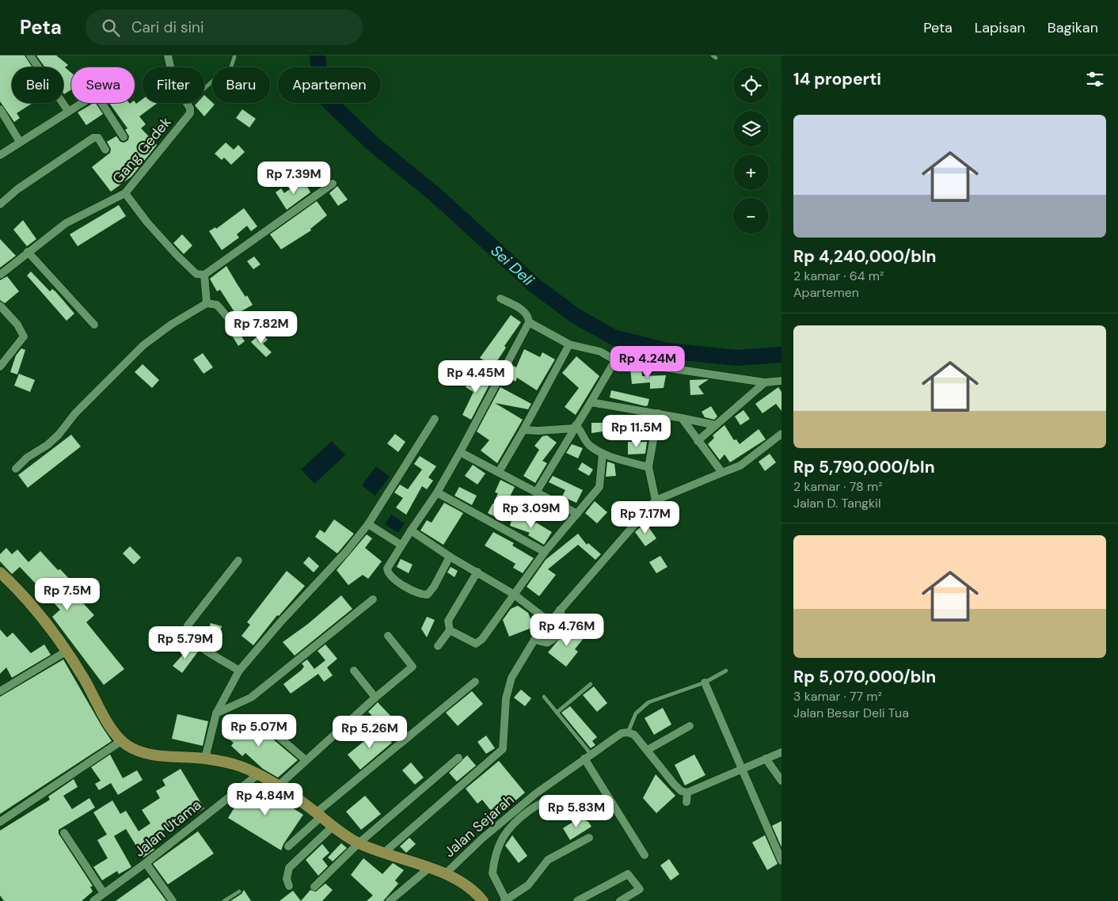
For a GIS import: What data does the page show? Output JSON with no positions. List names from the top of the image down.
{
  "streets": {
    "street": ["Gang Gedek", "Jalan Sejarah", "Jalan Utama"]
  },
  "water": ["Sei Deli"],
  "page": {
    "header": "Peta",
    "search": "Cari di sini",
    "nav": ["Peta", "Lapisan", "Bagikan"],
    "heading": "14 properti",
    "map_buttons": ["+", "−"],
    "chip": [
      "Beli",
      "Sewa",
      "Filter",
      "Baru",
      "Apartemen"
    ],
    "list": [
      {
        "name": "Rp 4,240,000/bln",
        "note": "2 kamar · 64 m² · Apartemen"
      },
      {
        "name": "Rp 5,790,000/bln",
        "note": "2 kamar · 78 m² · Jalan D. Tangkil"
      },
      {
        "name": "Rp 5,070,000/bln",
        "note": "3 kamar · 77 m² · Jalan Besar Deli Tua"
      }
    ],
    "price": [
      "Rp 7.39M",
      "Rp 7.82M",
      "Rp 4.24M",
      "Rp 4.45M",
      "Rp 11.5M",
      "Rp 3.09M",
      "Rp 7.17M",
      "Rp 7.5M",
      "Rp 4.76M",
      "Rp 5.79M",
      "Rp 5.07M",
      "Rp 5.26M",
      "Rp 4.84M",
      "Rp 5.83M"
    ]
  }
}
